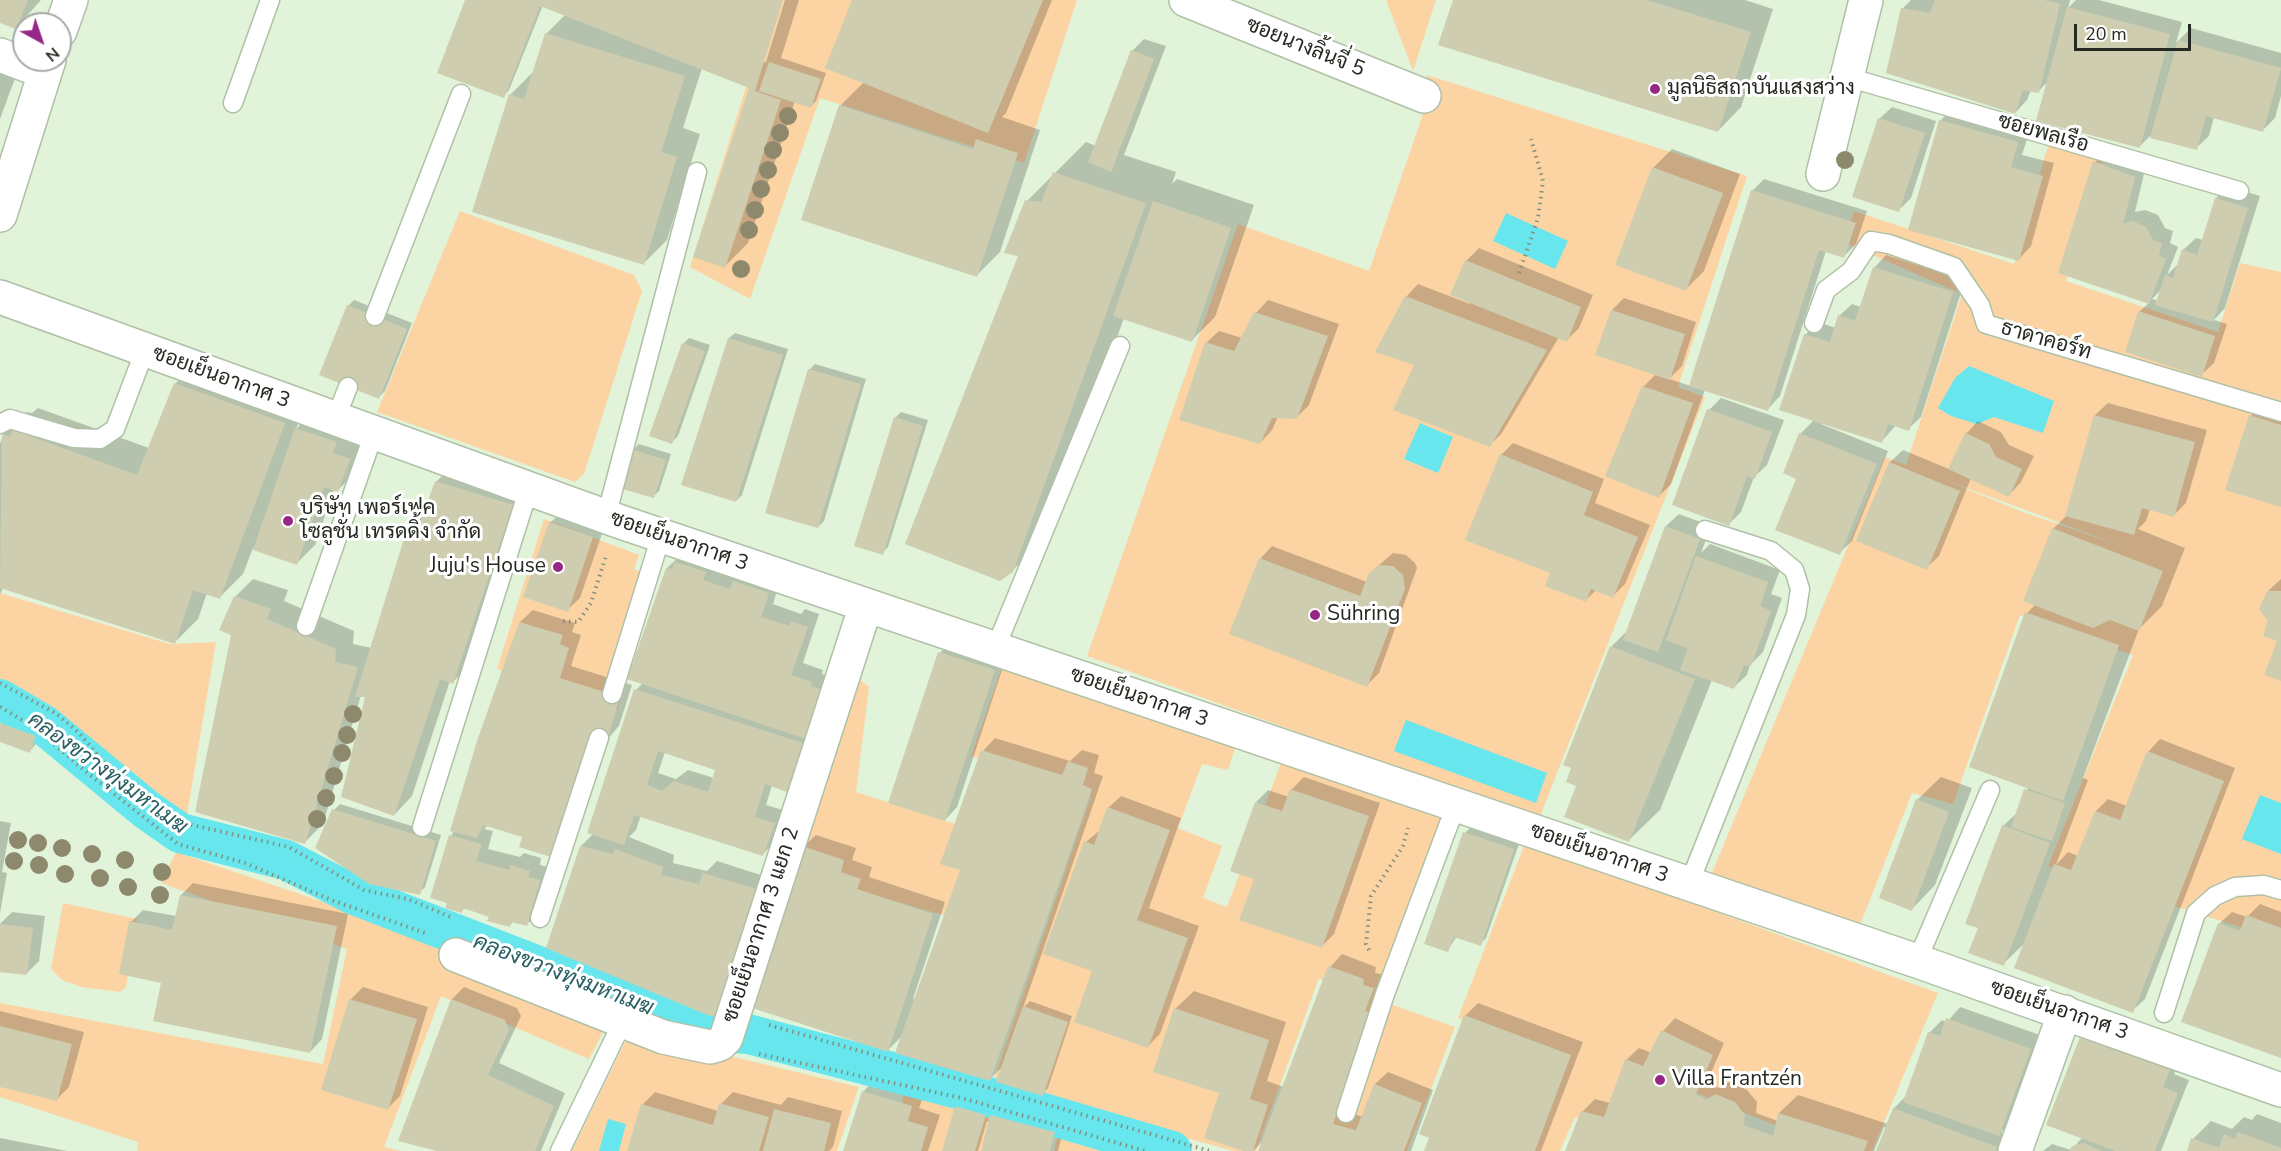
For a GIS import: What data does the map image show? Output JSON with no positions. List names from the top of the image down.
{
  "streets": {
    "street": ["ซอยนางลิ้นจี่ 5", "ซอยเย็นอากาศ 3", "ซอยเย็นอากาศ 3 แยก 2"],
    "lane": ["ซอยพลเรือ", "ธาดาคอร์ท"]
  },
  "crossings": [
    ["ซอยเย็นอากาศ 3", "ซอยเย็นอากาศ 3 แยก 2"]
  ],
  "water": ["คลองขวางทุ่งมหาเมฆ"],
  "places": [
    "มูลนิธิสถาบันแสงสว่าง",
    "บริษัท เพอร์เฟค โซลูชั่น เทรดดิ้ง จำกัด",
    "Juju's House",
    "Sühring",
    "Villa Frantzén"
  ],
  "scale_bar": "20 m",
  "north": "bottom right"
}
